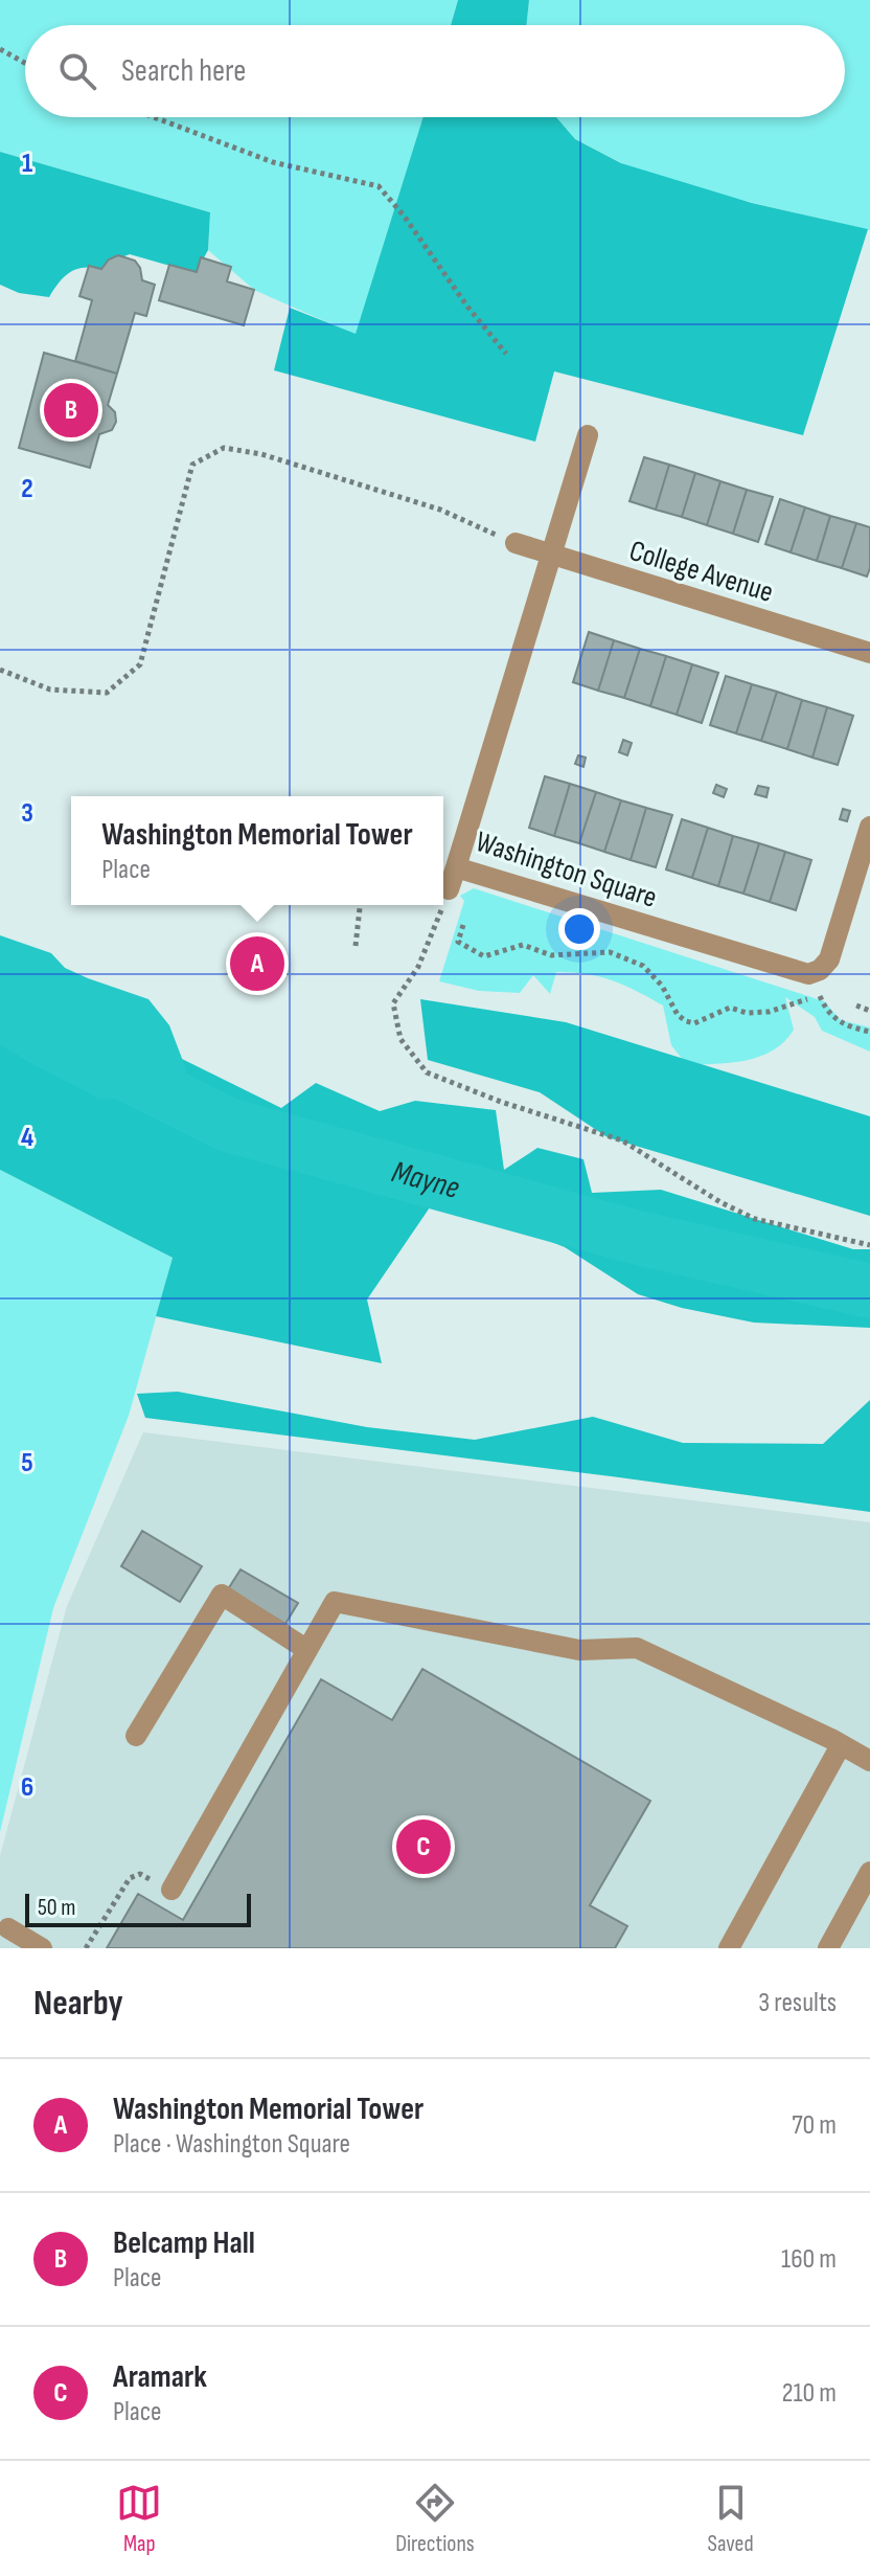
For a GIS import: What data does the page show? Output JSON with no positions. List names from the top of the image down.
{
  "streets": {
    "street": ["College Avenue", "Washington Square"]
  },
  "crossings": [
    ["College Avenue", "Washington Square"]
  ],
  "water": ["Mayne"],
  "scale_bar": "50 m",
  "page": {
    "search": "Search here",
    "pins": ["B", "A", "C"],
    "popup": ["Washington Memorial Tower", "Place"],
    "scale": "50 m",
    "heading": ["Nearby", "3 results"],
    "list": [
      {
        "mark": "A",
        "name": "Washington Memorial Tower",
        "note": "Place · Washington Square",
        "value": "70 m"
      },
      {
        "mark": "B",
        "name": "Belcamp Hall",
        "note": "Place",
        "value": "160 m"
      },
      {
        "mark": "C",
        "name": "Aramark",
        "note": "Place",
        "value": "210 m"
      }
    ],
    "nav": ["Map", "Directions", "Saved"]
  },
  "grid": {
    "rows": [
      "1",
      "2",
      "3",
      "4",
      "5",
      "6"
    ]
  }
}
